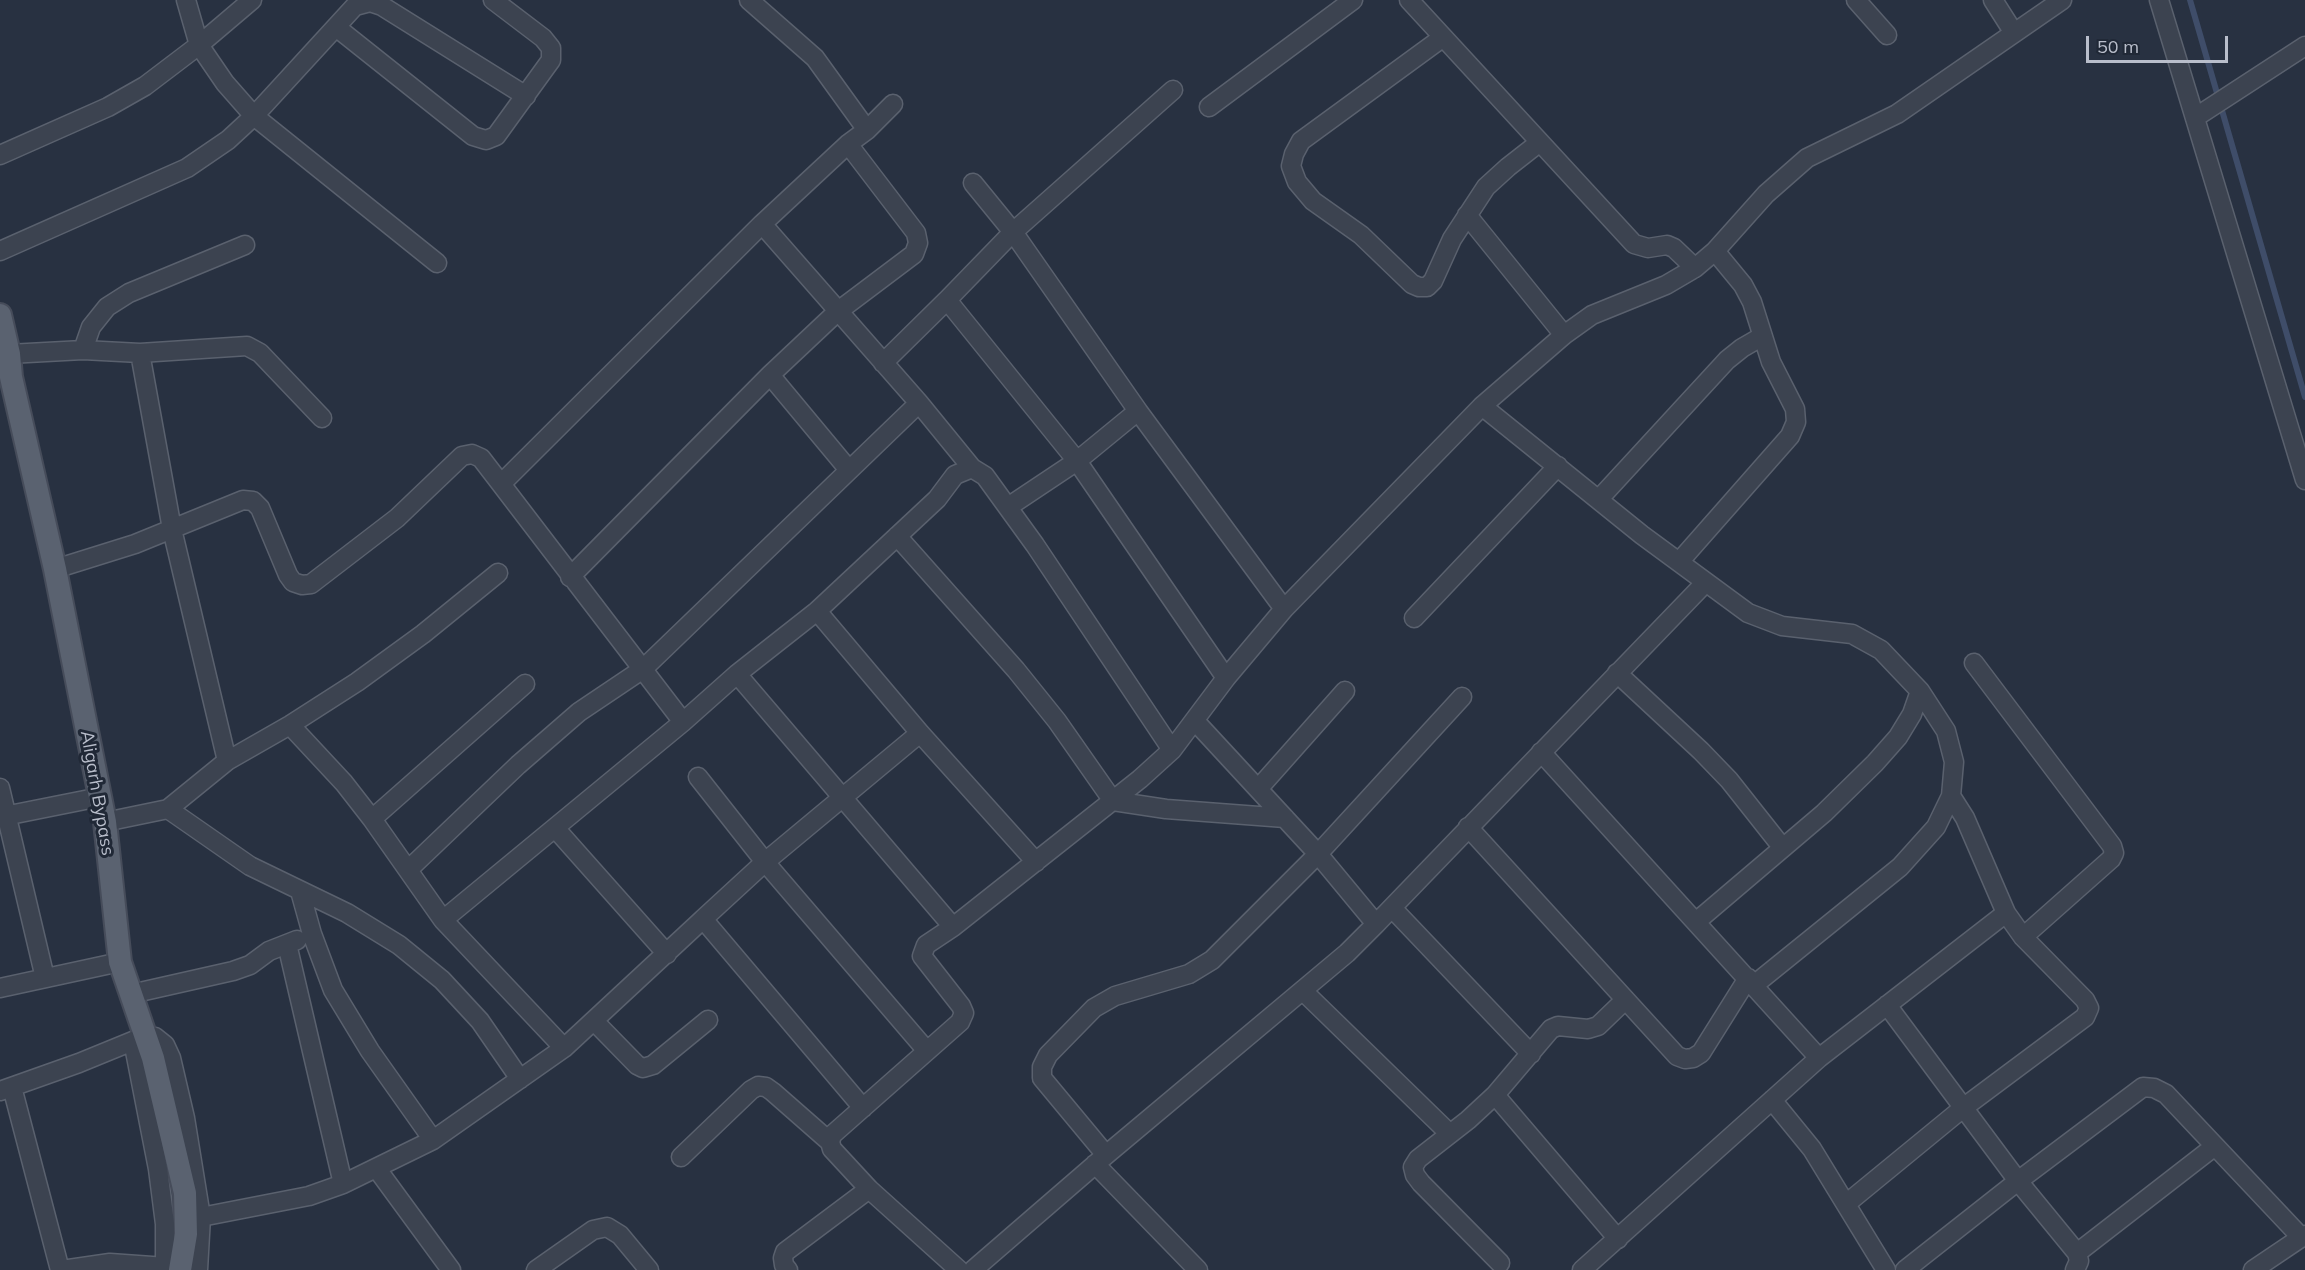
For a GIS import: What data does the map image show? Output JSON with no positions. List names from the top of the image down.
{
  "streets": {
    "main road": ["Aligarh Bypass"]
  },
  "scale_bar": "50 m"
}
